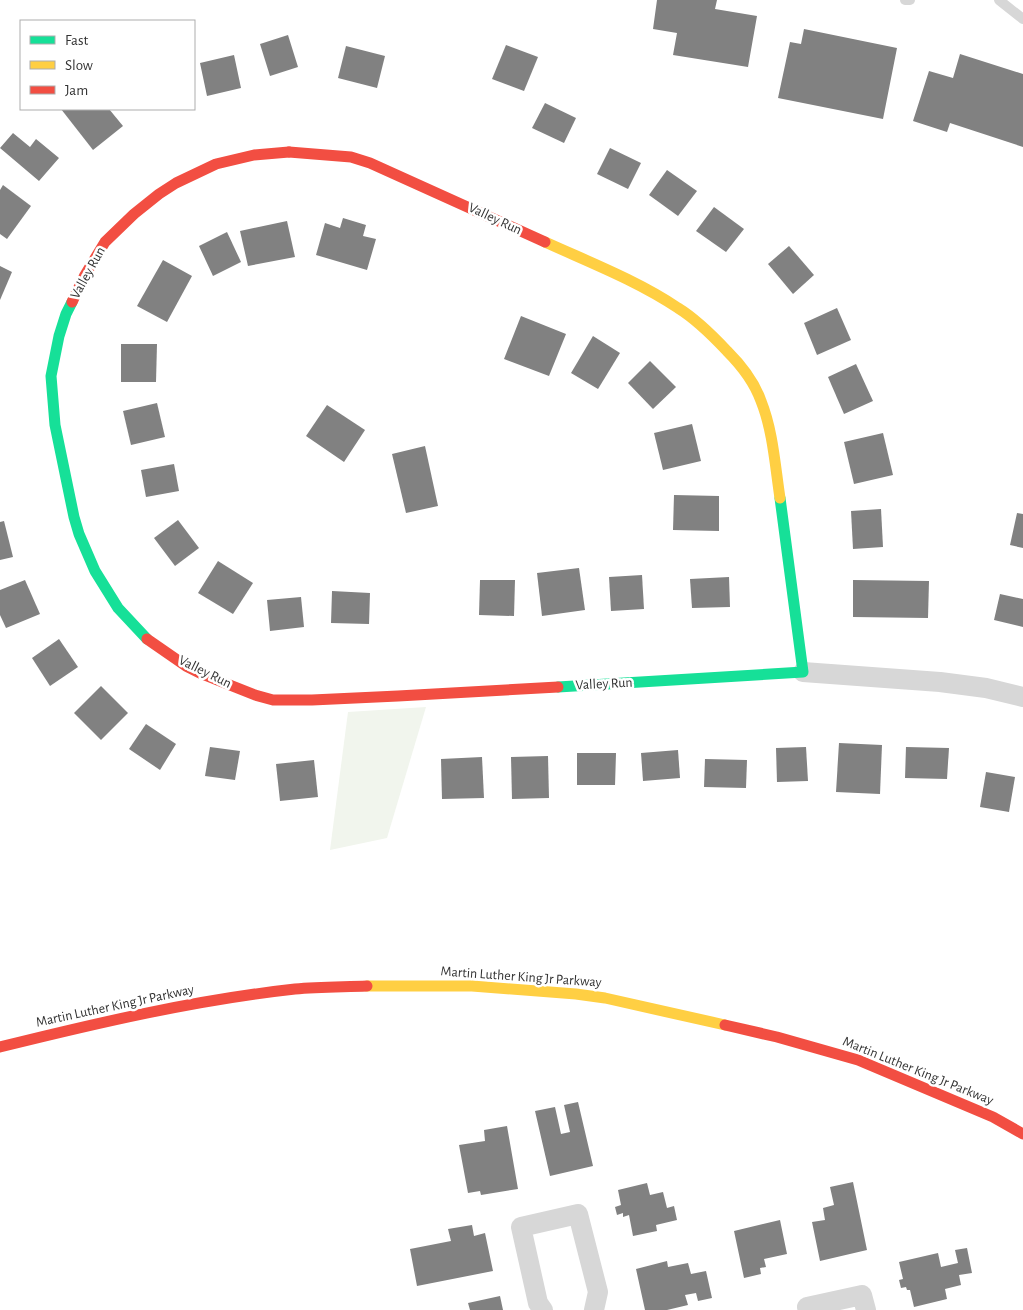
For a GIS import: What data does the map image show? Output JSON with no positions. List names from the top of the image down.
{
  "streets": {
    "street": ["Valley Run", "Martin Luther King Jr Parkway"]
  },
  "legend": ["Fast", "Slow", "Jam"]
}
